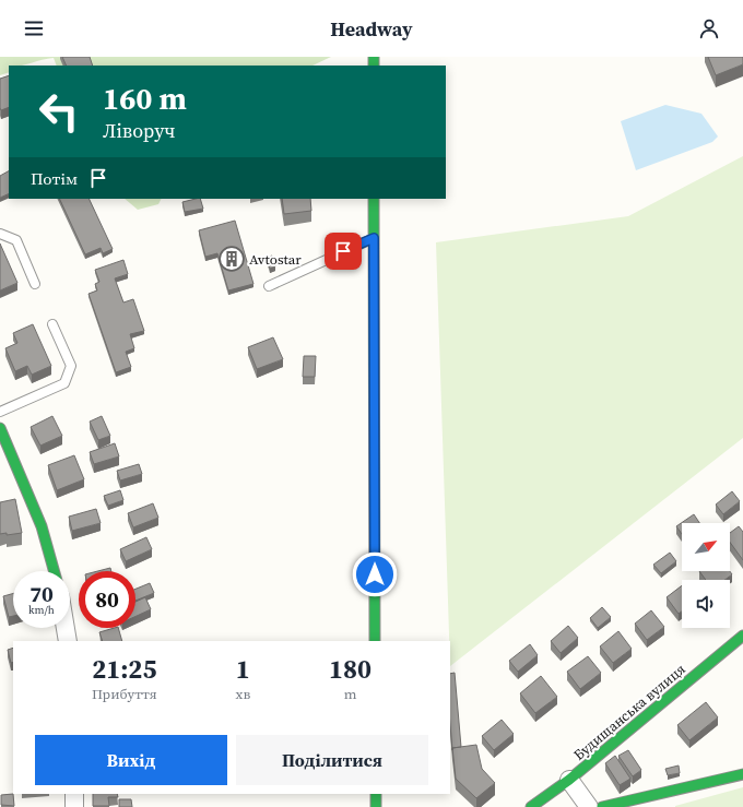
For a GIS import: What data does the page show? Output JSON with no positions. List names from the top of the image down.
{
  "streets": {
    "main road": ["Будищанська вулиця"]
  },
  "places": {
    "building": ["Avtostar"]
  },
  "north": "top right",
  "page": {
    "header": "Headway",
    "turn": ["160 m", "Ліворуч"],
    "then": "Потім",
    "speed": "70 km/h",
    "limit": "80",
    "eta": [
      "21:25",
      "Прибуття",
      "1",
      "хв",
      "180",
      "m"
    ],
    "buttons": ["Вихід", "Поділитися"]
  }
}
